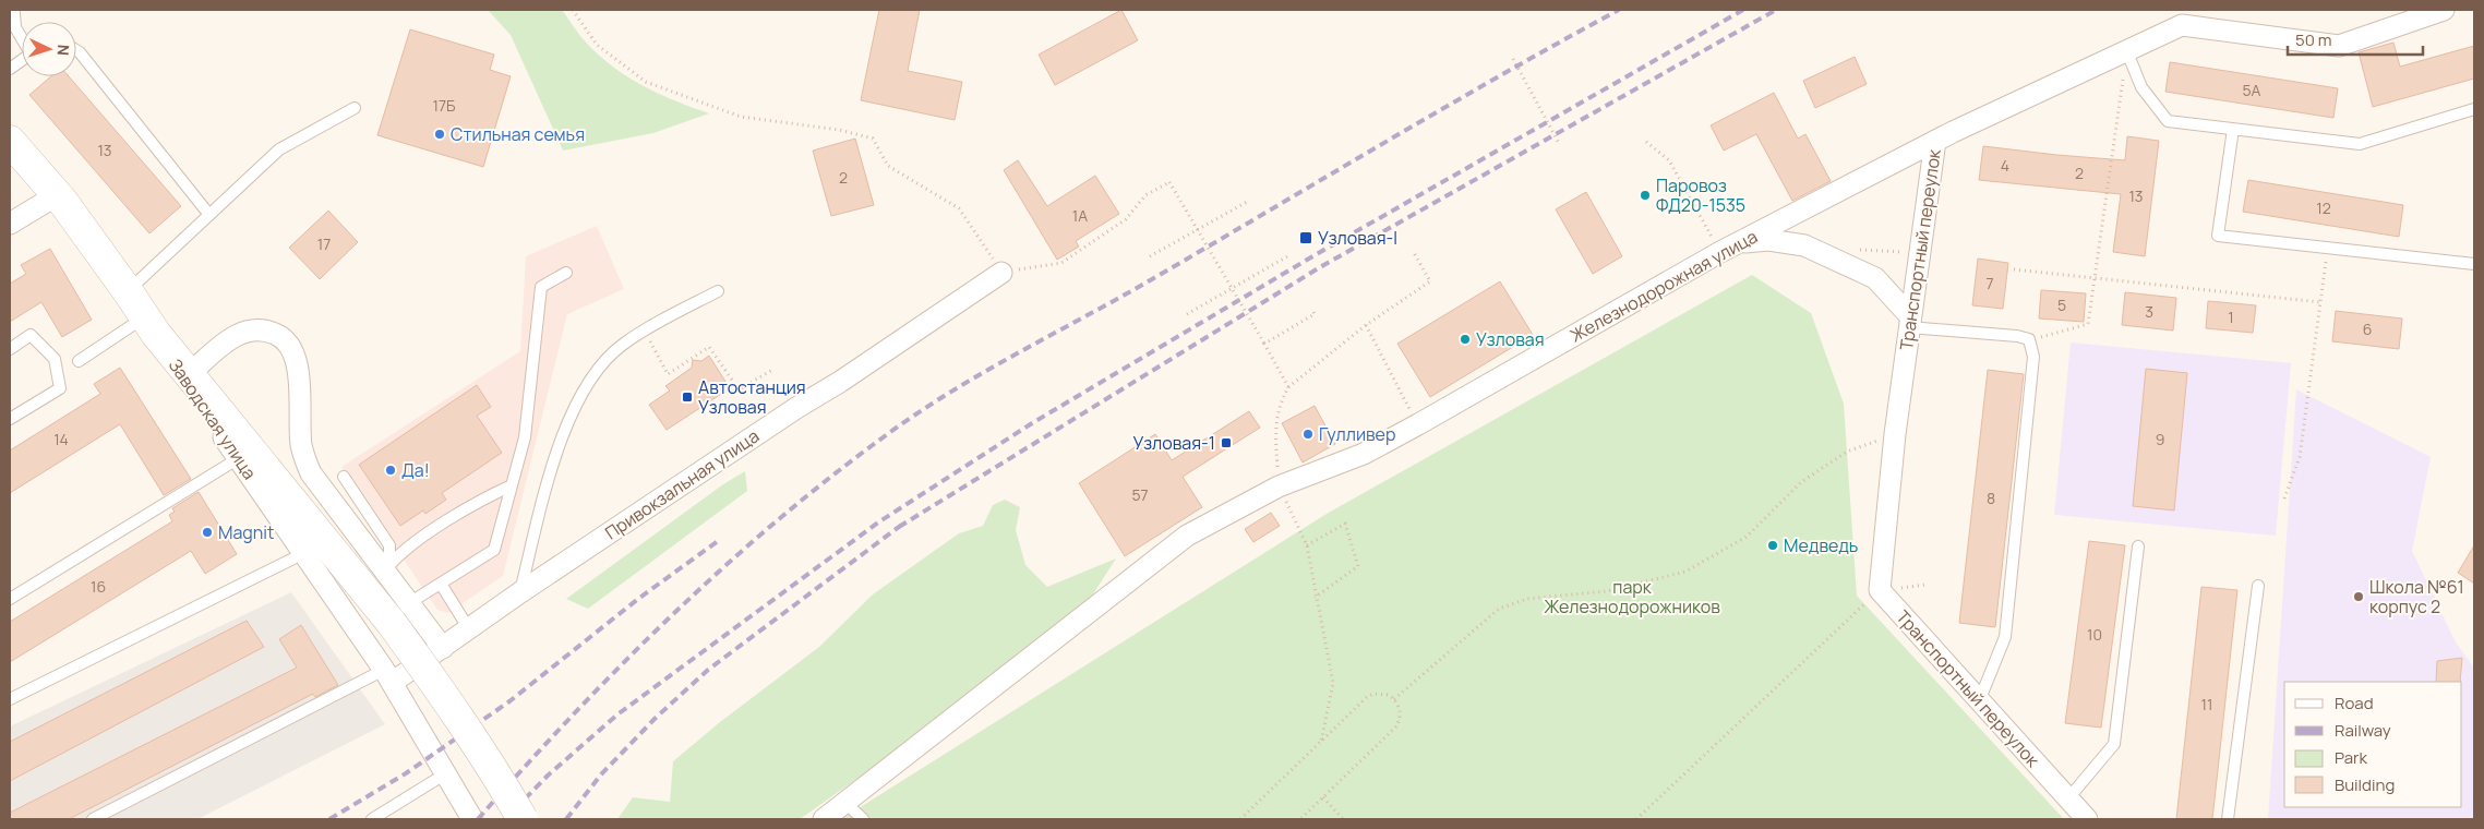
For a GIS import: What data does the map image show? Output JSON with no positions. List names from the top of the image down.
{
  "streets": {
    "main road": ["Заводская улица"],
    "street": ["Транспортный переулок", "Железнодорожная улица", "Привокзальная улица"]
  },
  "crossings": [
    ["Транспортный переулок", "Железнодорожная улица"],
    ["Заводская улица", "Привокзальная улица"]
  ],
  "parks": ["парк Железнодорожников"],
  "places": {
    "other": [
      "Стильная семья",
      "Паровоз ФД20-1535",
      "Узловая",
      "Гулливер",
      "Да!",
      "Magnit",
      "Медведь",
      "Школа №61 корпус 2"
    ],
    "transit": ["Узловая-I", "Автостанция Узловая", "Узловая-1"]
  },
  "house_numbers": [
    "5А",
    "17Б",
    "13",
    "4",
    "2",
    "2",
    "13",
    "12",
    "1А",
    "17",
    "7",
    "5",
    "3",
    "1",
    "6",
    "14",
    "9",
    "57",
    "8",
    "16",
    "10",
    "11"
  ],
  "legend": [
    "Road",
    "Railway",
    "Park",
    "Building"
  ],
  "scale_bar": "50 m",
  "north": "right"
}
